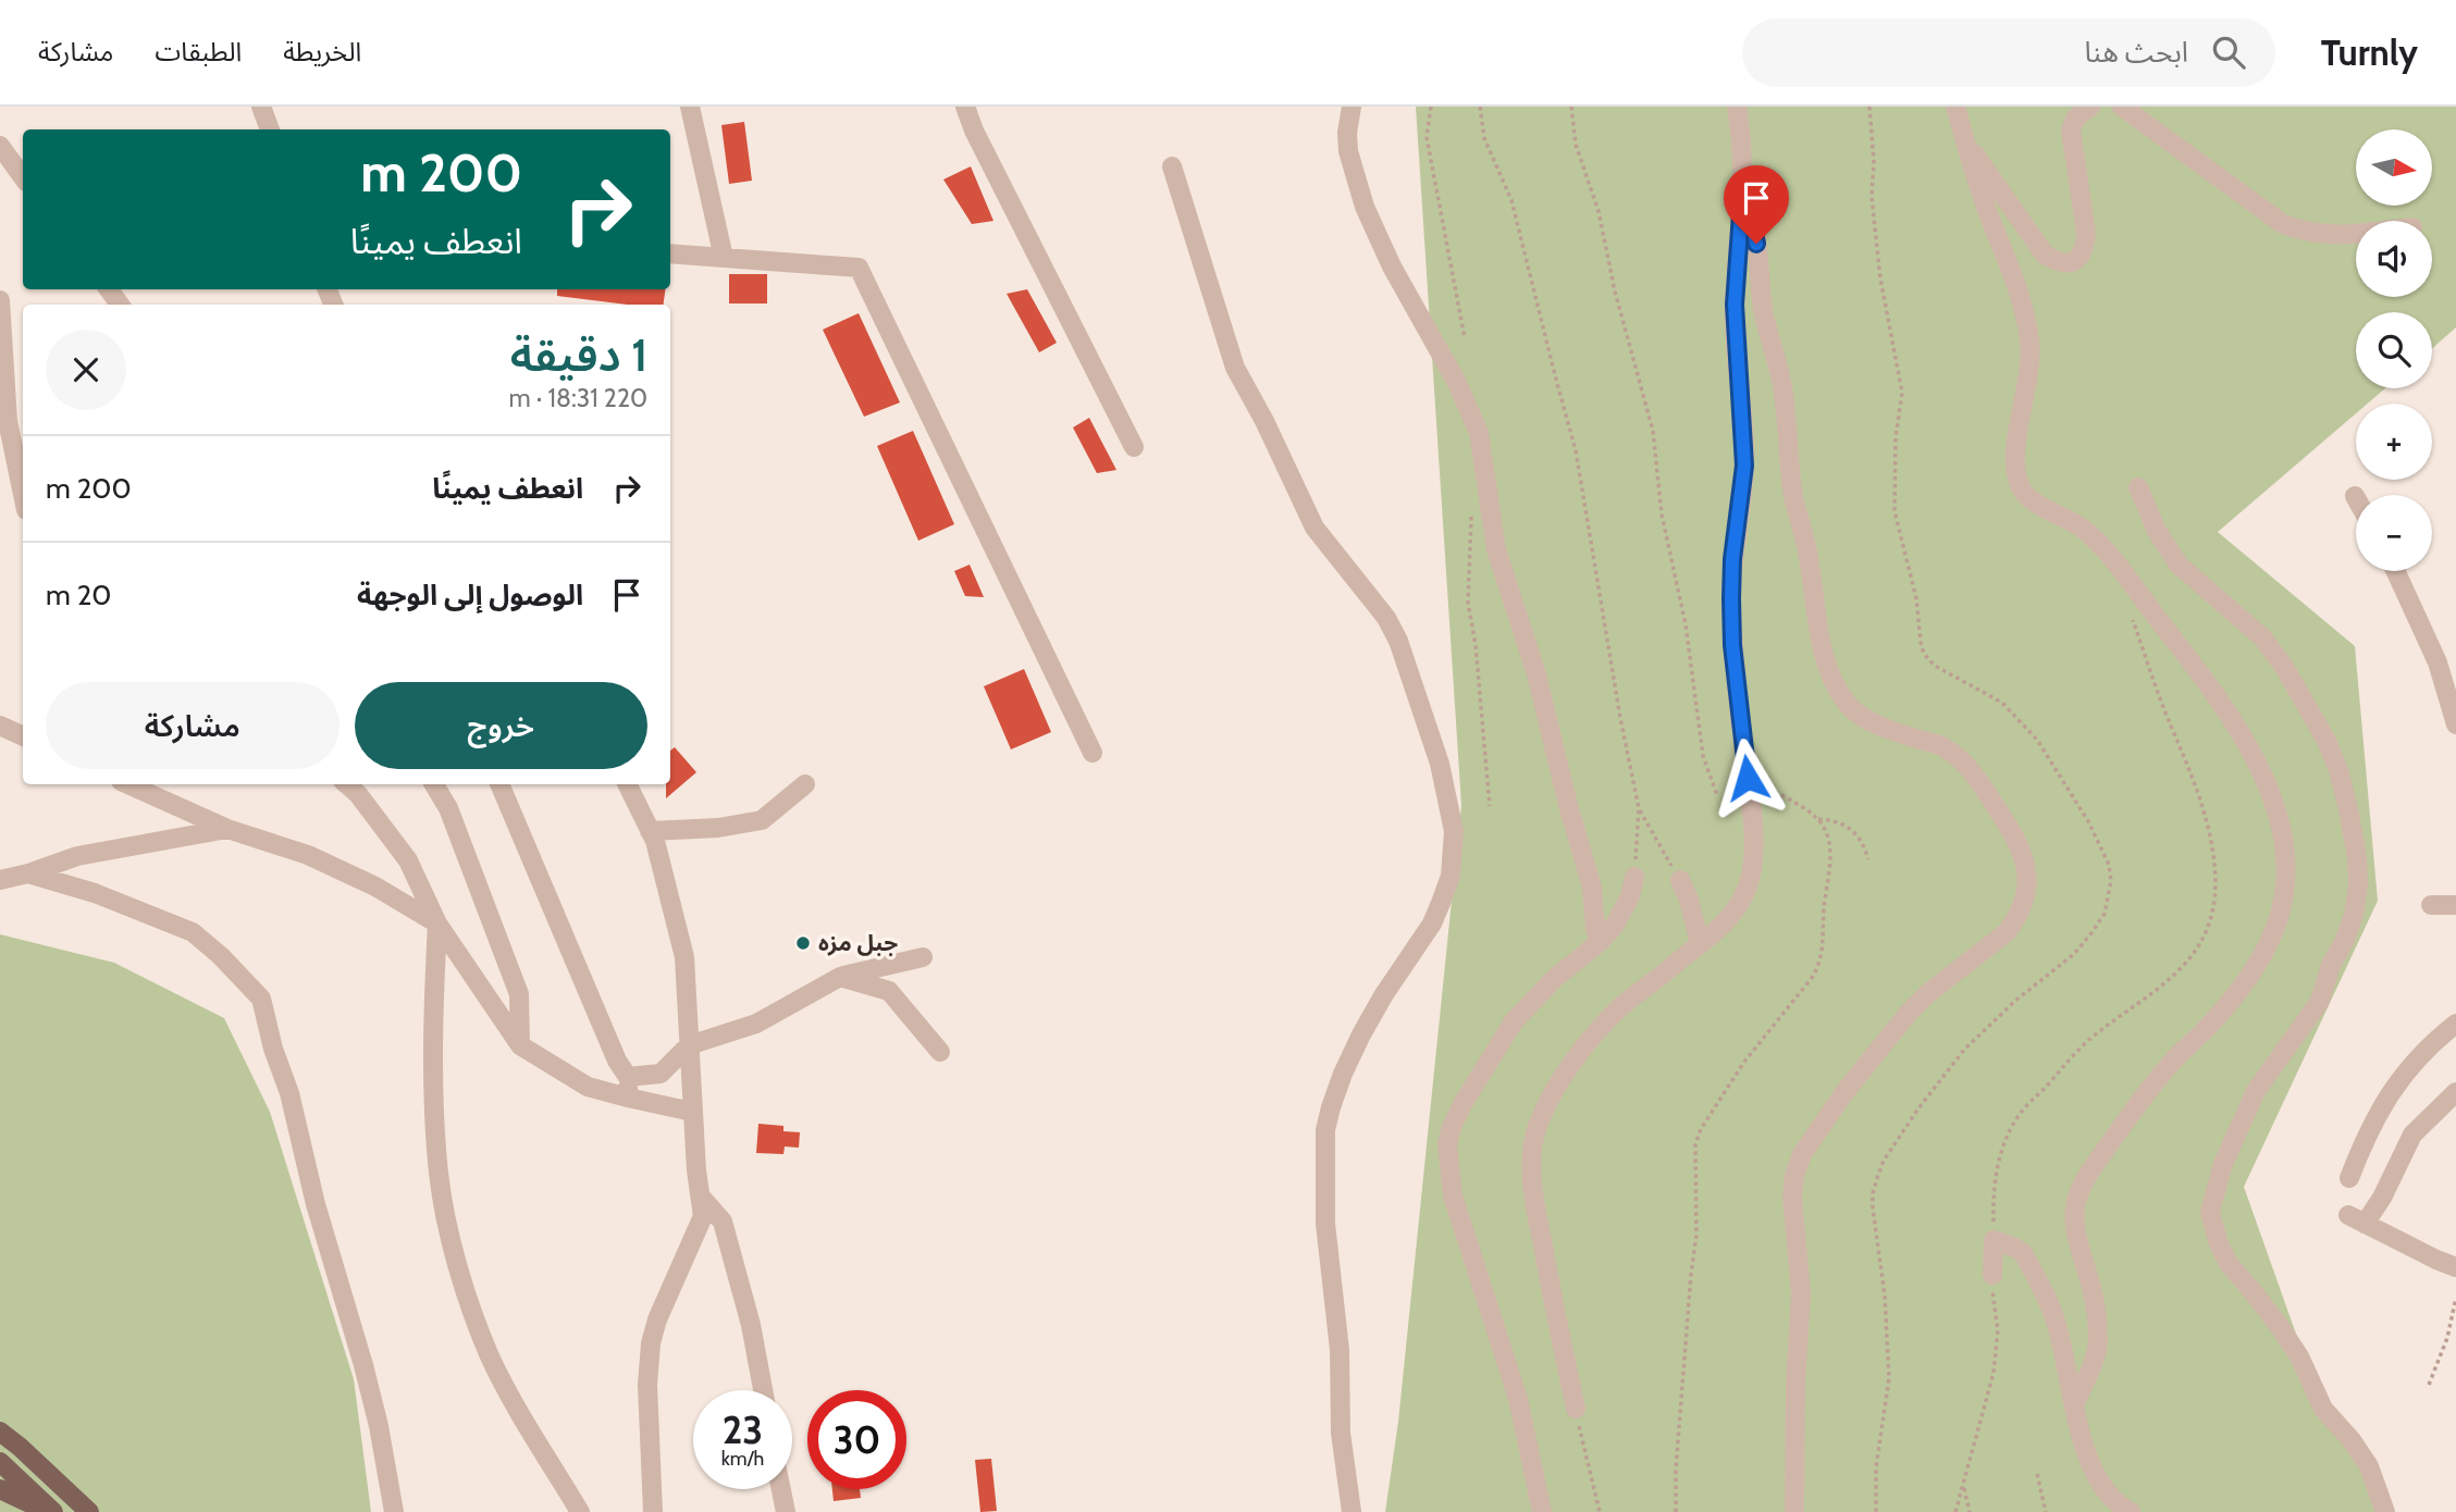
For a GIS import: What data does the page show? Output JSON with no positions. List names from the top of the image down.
{
  "places": ["جبل مزه"],
  "north": "right",
  "page": {
    "header": "Turnly",
    "search": "ابحث هنا",
    "nav": ["الخريطة", "الطبقات", "مشاركة"],
    "map_buttons": ["+", "−"],
    "turn": ["200 m", "انعطف يمينًا"],
    "heading": ["1 دقيقة", "220 m · 18:31"],
    "list": [
      {
        "name": "انعطف يمينًا",
        "value": "200 m"
      },
      {
        "name": "الوصول إلى الوجهة",
        "value": "20 m"
      }
    ],
    "buttons": ["خروج", "مشاركة"],
    "speed": "23 km/h",
    "limit": "30"
  }
}
